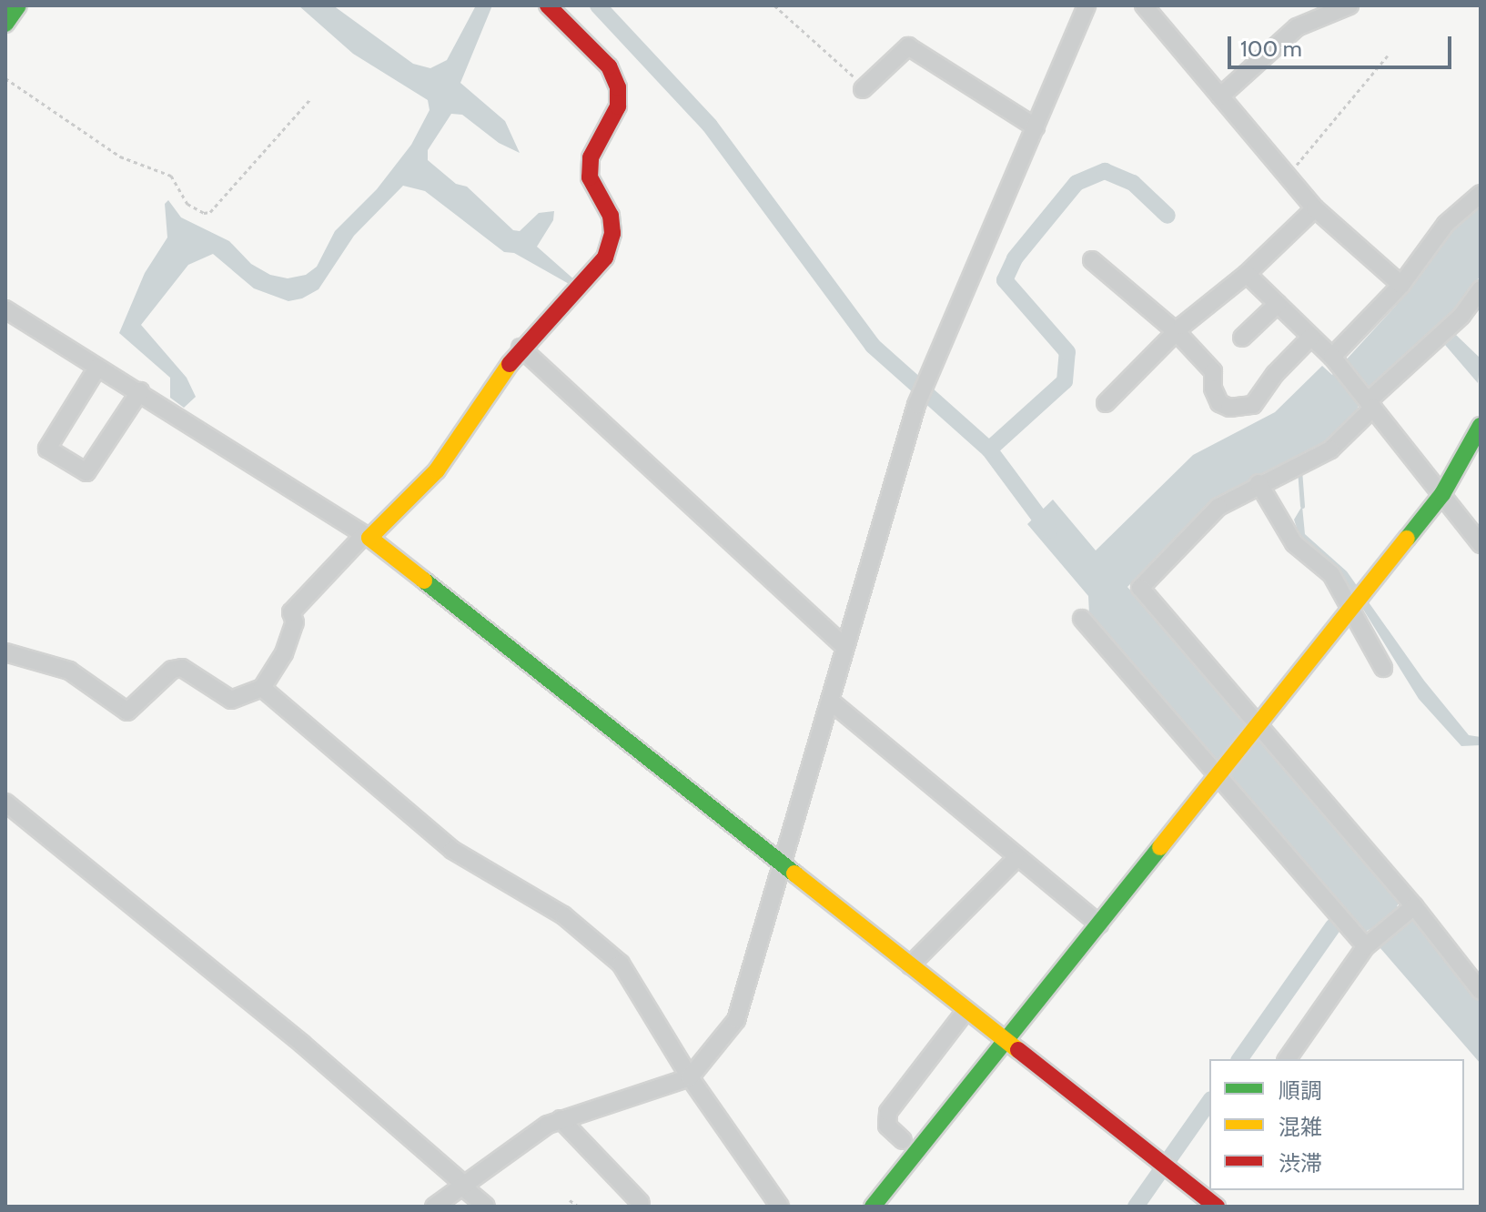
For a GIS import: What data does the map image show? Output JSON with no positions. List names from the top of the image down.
{
  "legend": ["順調", "混雑", "渋滞"],
  "scale_bar": "100 m"
}
